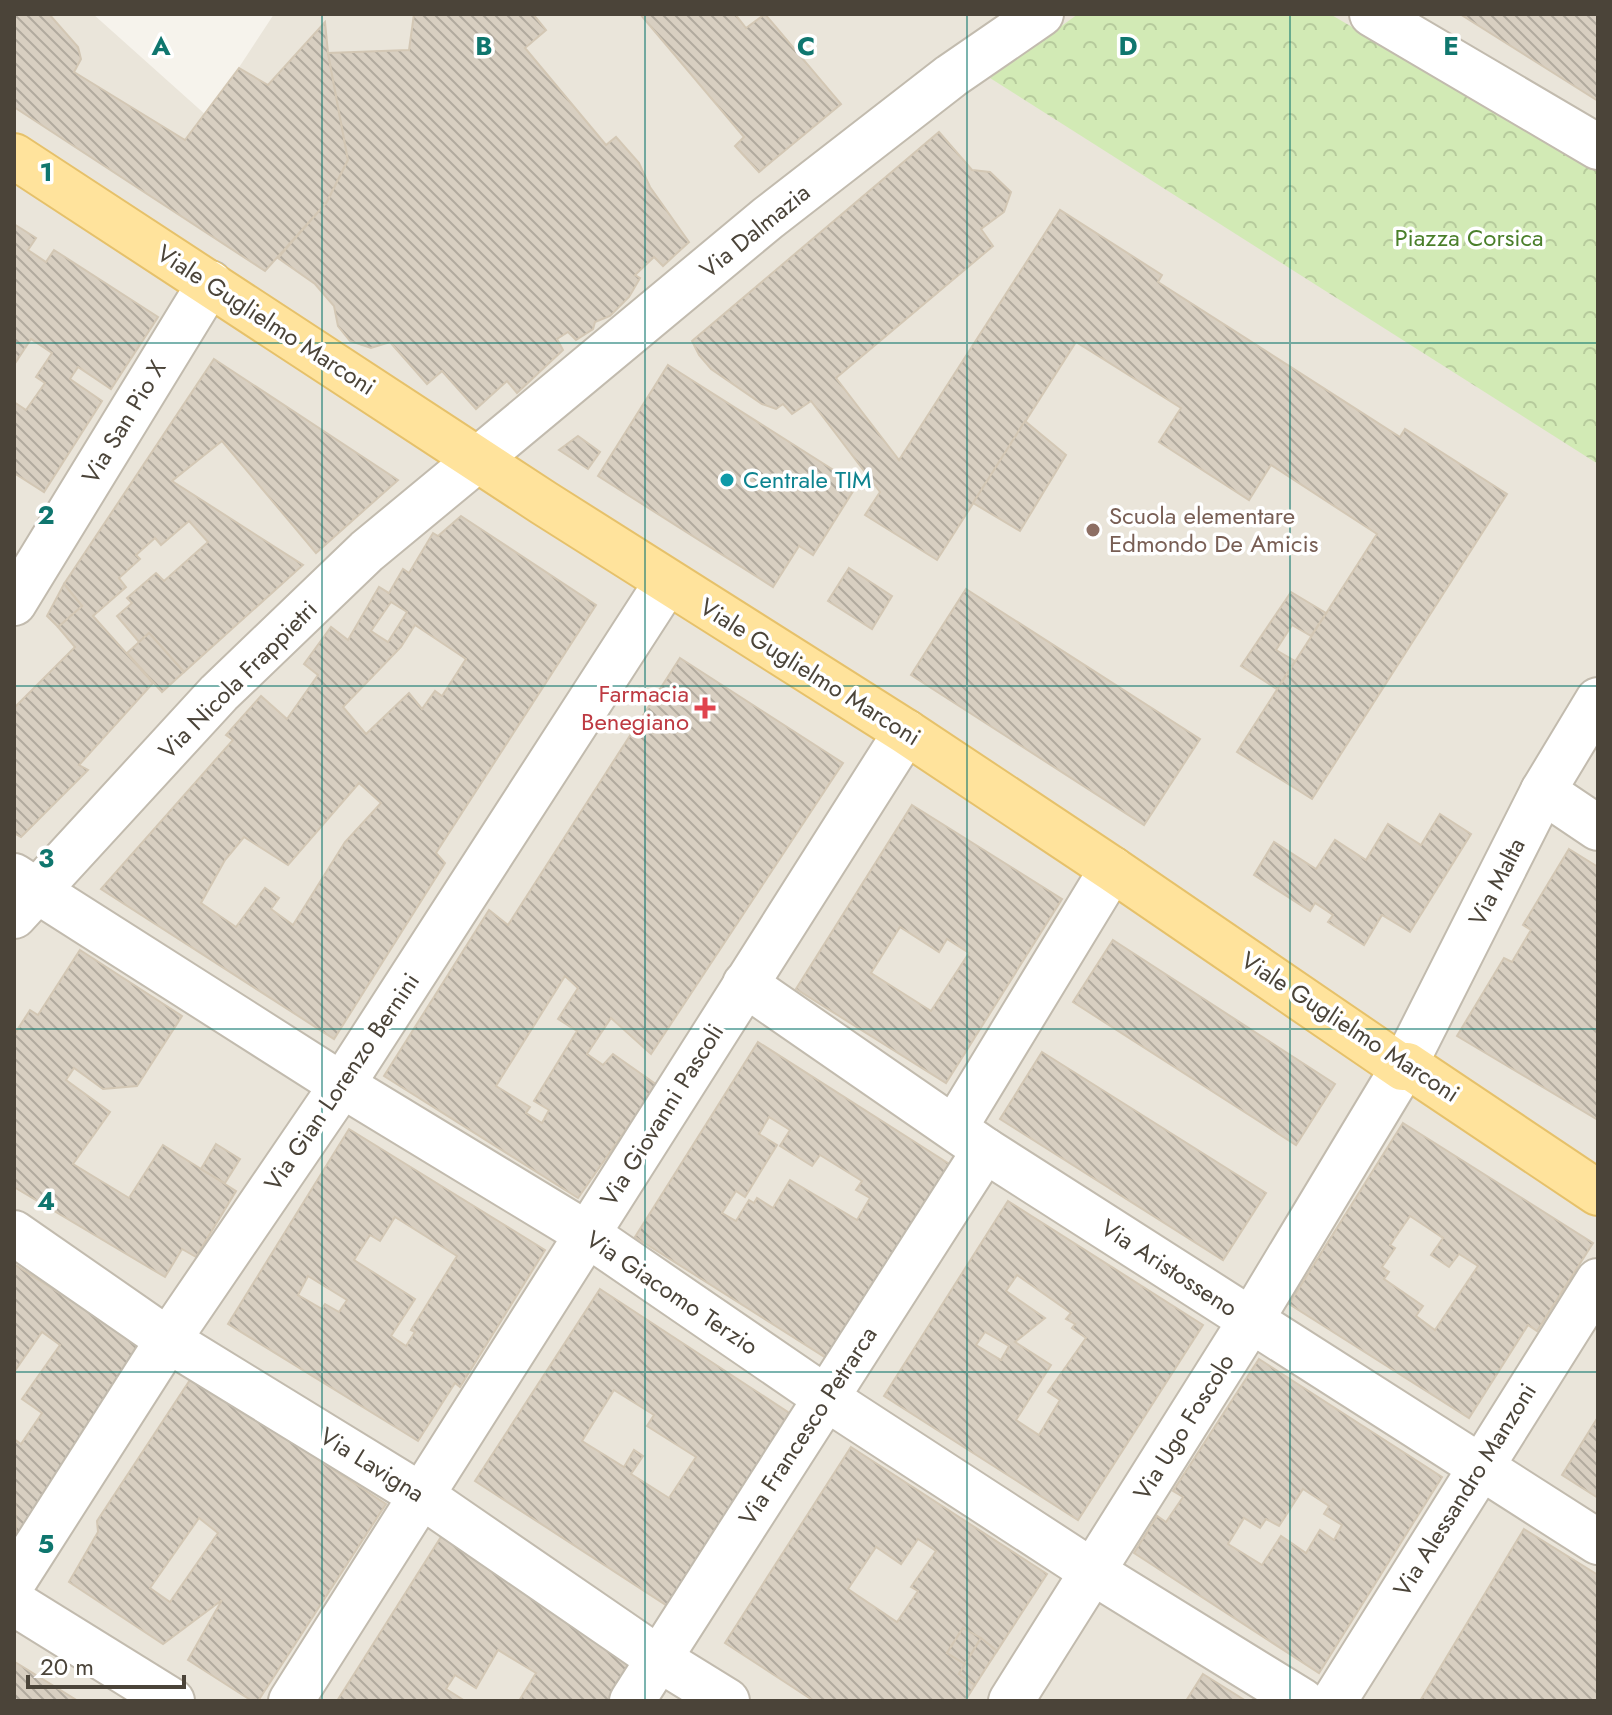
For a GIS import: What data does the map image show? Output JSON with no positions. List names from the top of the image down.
{
  "streets": {
    "main road": ["Viale Guglielmo Marconi"],
    "street": [
      "Via Dalmazia",
      "Via San Pio X",
      "Via Nicola Frappietri",
      "Via Malta",
      "Via Gian Lorenzo Bernini",
      "Via Giovanni Pascoli",
      "Via Aristosseno",
      "Via Giacomo Terzio",
      "Via Francesco Petrarca",
      "Via Ugo Foscolo",
      "Via Lavigna",
      "Via Alessandro Manzoni"
    ]
  },
  "crossings": [
    ["Via Dalmazia", "Viale Guglielmo Marconi"],
    ["Via Dalmazia", "Via Nicola Frappietri"],
    ["Viale Guglielmo Marconi", "Via San Pio X"],
    ["Viale Guglielmo Marconi", "Via Nicola Frappietri"],
    ["Viale Guglielmo Marconi", "Via Malta"],
    ["Viale Guglielmo Marconi", "Via Gian Lorenzo Bernini"],
    ["Viale Guglielmo Marconi", "Via Giovanni Pascoli"],
    ["Viale Guglielmo Marconi", "Via Francesco Petrarca"],
    ["Viale Guglielmo Marconi", "Via Ugo Foscolo"],
    ["Via Nicola Frappietri", "Via Giacomo Terzio"],
    ["Via Malta", "Via Ugo Foscolo"],
    ["Via Gian Lorenzo Bernini", "Via Giacomo Terzio"],
    ["Via Gian Lorenzo Bernini", "Via Lavigna"],
    ["Via Giovanni Pascoli", "Via Aristosseno"],
    ["Via Giovanni Pascoli", "Via Giacomo Terzio"],
    ["Via Giovanni Pascoli", "Via Lavigna"],
    ["Via Aristosseno", "Via Francesco Petrarca"],
    ["Via Aristosseno", "Via Ugo Foscolo"],
    ["Via Aristosseno", "Via Alessandro Manzoni"],
    ["Via Giacomo Terzio", "Via Francesco Petrarca"],
    ["Via Giacomo Terzio", "Via Ugo Foscolo"],
    ["Via Francesco Petrarca", "Via Lavigna"]
  ],
  "parks": ["Piazza Corsica"],
  "places": {
    "other": ["Centrale TIM", "Scuola elementare Edmondo De Amicis"],
    "health": ["Farmacia Benegiano"]
  },
  "scale_bar": "20 m",
  "grid": {
    "columns": [
      "A",
      "B",
      "C",
      "D",
      "E"
    ],
    "rows": [
      "1",
      "2",
      "3",
      "4",
      "5"
    ]
  }
}
